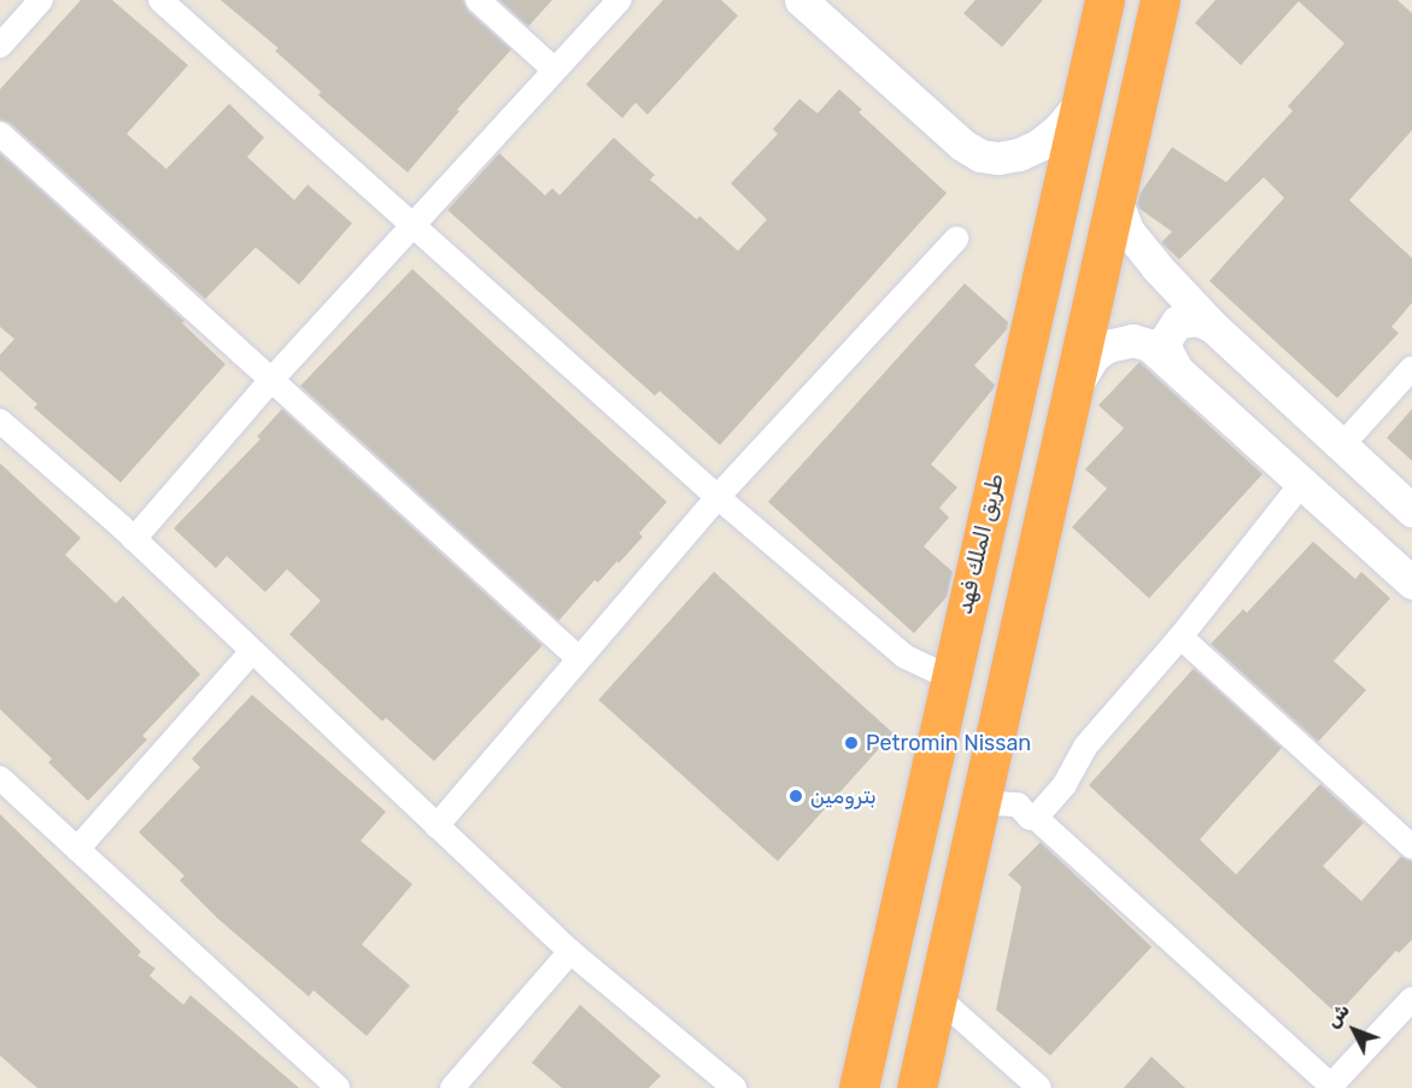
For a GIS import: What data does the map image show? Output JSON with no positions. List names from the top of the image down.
{
  "streets": {
    "highway": ["طريق الملك فهد"]
  },
  "places": ["Petromin Nissan", "بترومين"],
  "north": "top left"
}
